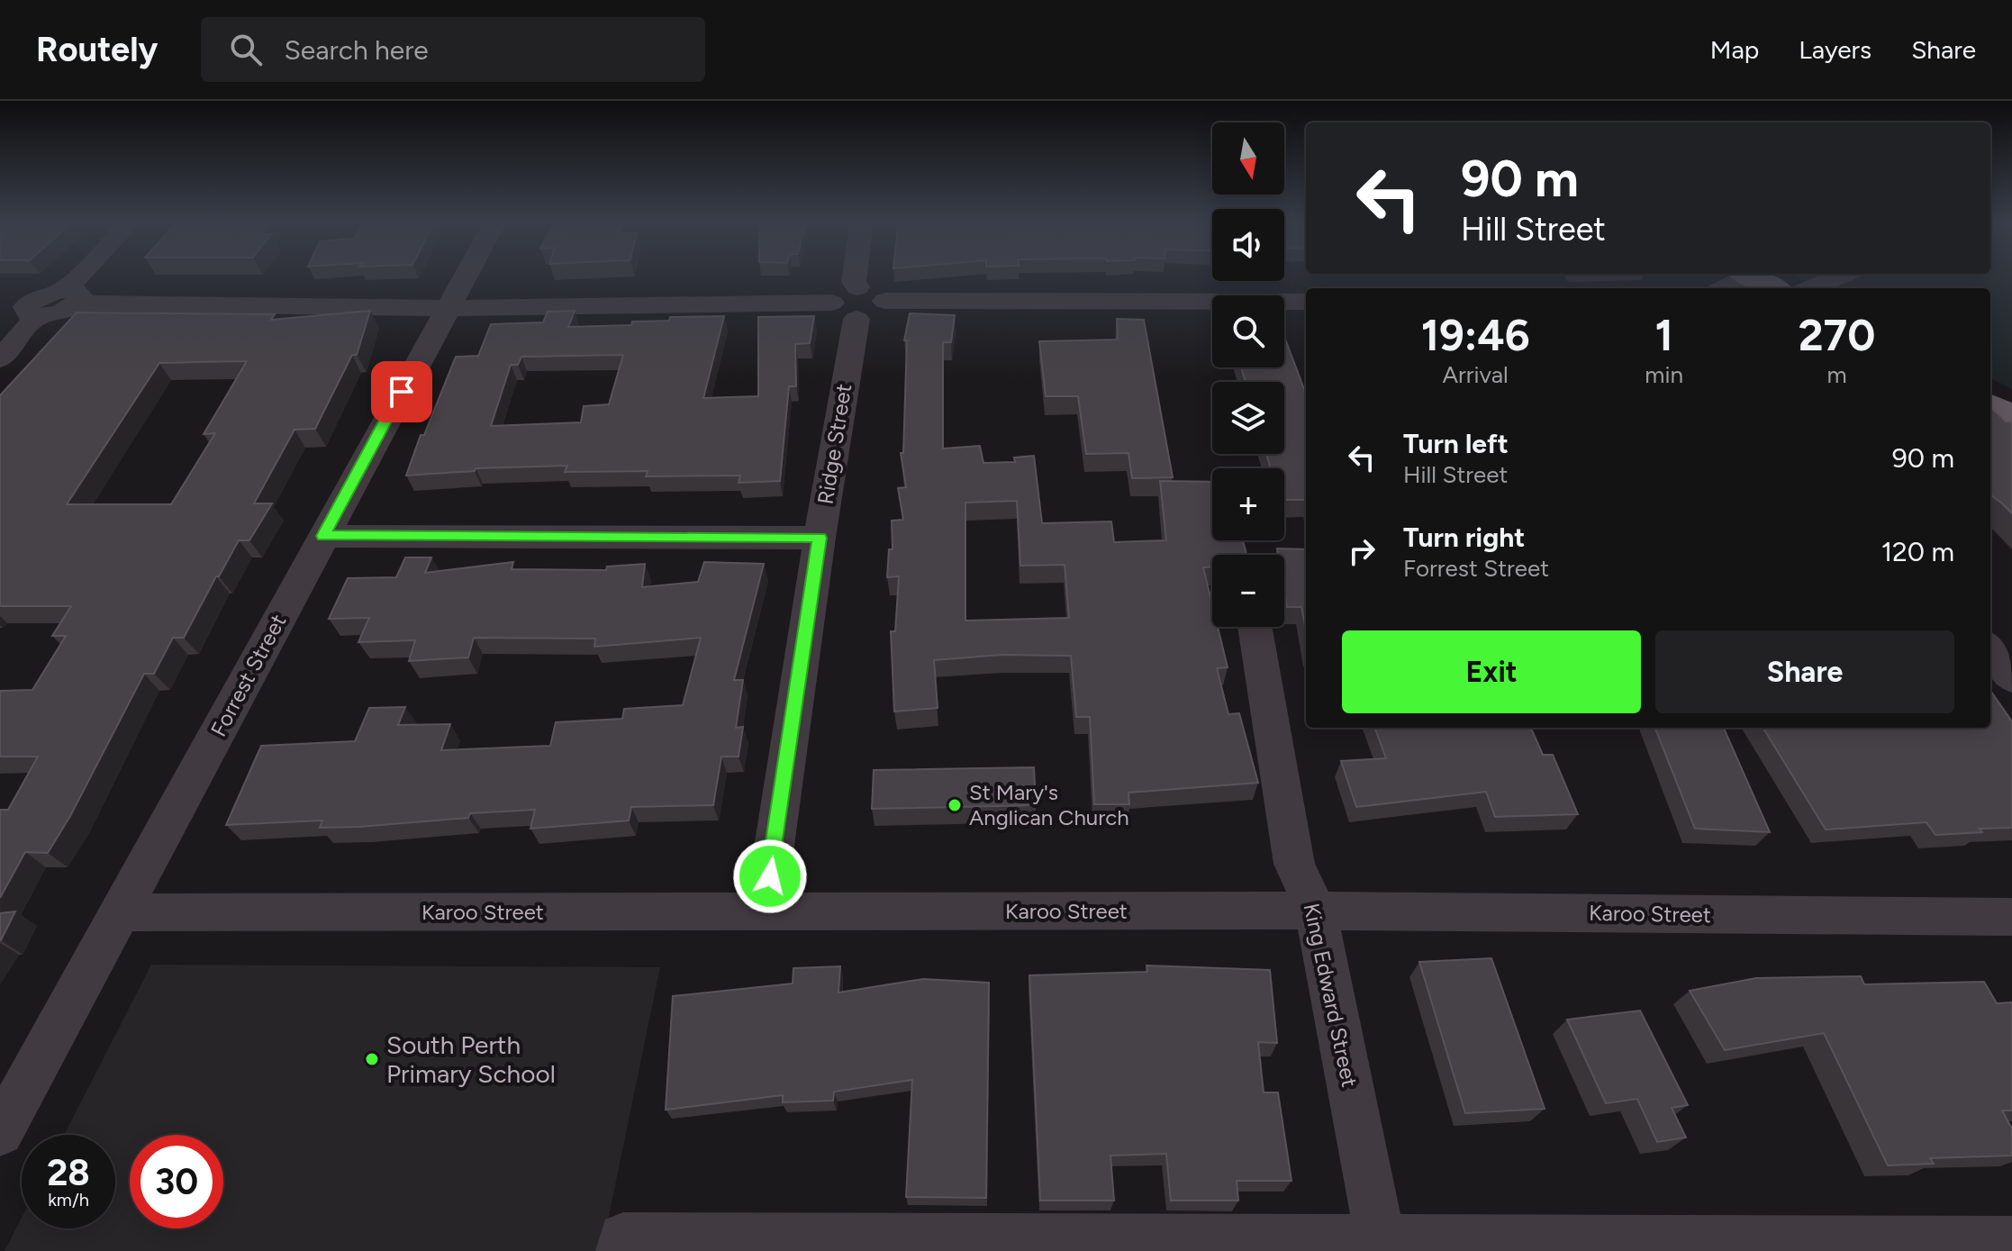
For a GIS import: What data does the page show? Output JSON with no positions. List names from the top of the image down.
{
  "streets": {
    "street": [
      "Ridge Street",
      "Forrest Street",
      "Karoo Street",
      "King Edward Street"
    ]
  },
  "crossings": [
    ["Ridge Street", "Karoo Street"],
    ["Forrest Street", "Karoo Street"],
    ["Karoo Street", "King Edward Street"]
  ],
  "places": ["St Mary's Anglican Church", "South Perth Primary School"],
  "north": "bottom",
  "page": {
    "header": "Routely",
    "search": "Search here",
    "nav": ["Map", "Layers", "Share"],
    "map_buttons": ["+", "−"],
    "turn": ["90 m", "Hill Street"],
    "eta": [
      "19:46",
      "Arrival",
      "1",
      "min",
      "270",
      "m"
    ],
    "list": [
      {
        "name": "Turn left",
        "note": "Hill Street",
        "value": "90 m"
      },
      {
        "name": "Turn right",
        "note": "Forrest Street",
        "value": "120 m"
      }
    ],
    "buttons": ["Exit", "Share"],
    "speed": "28 km/h",
    "limit": "30"
  }
}
